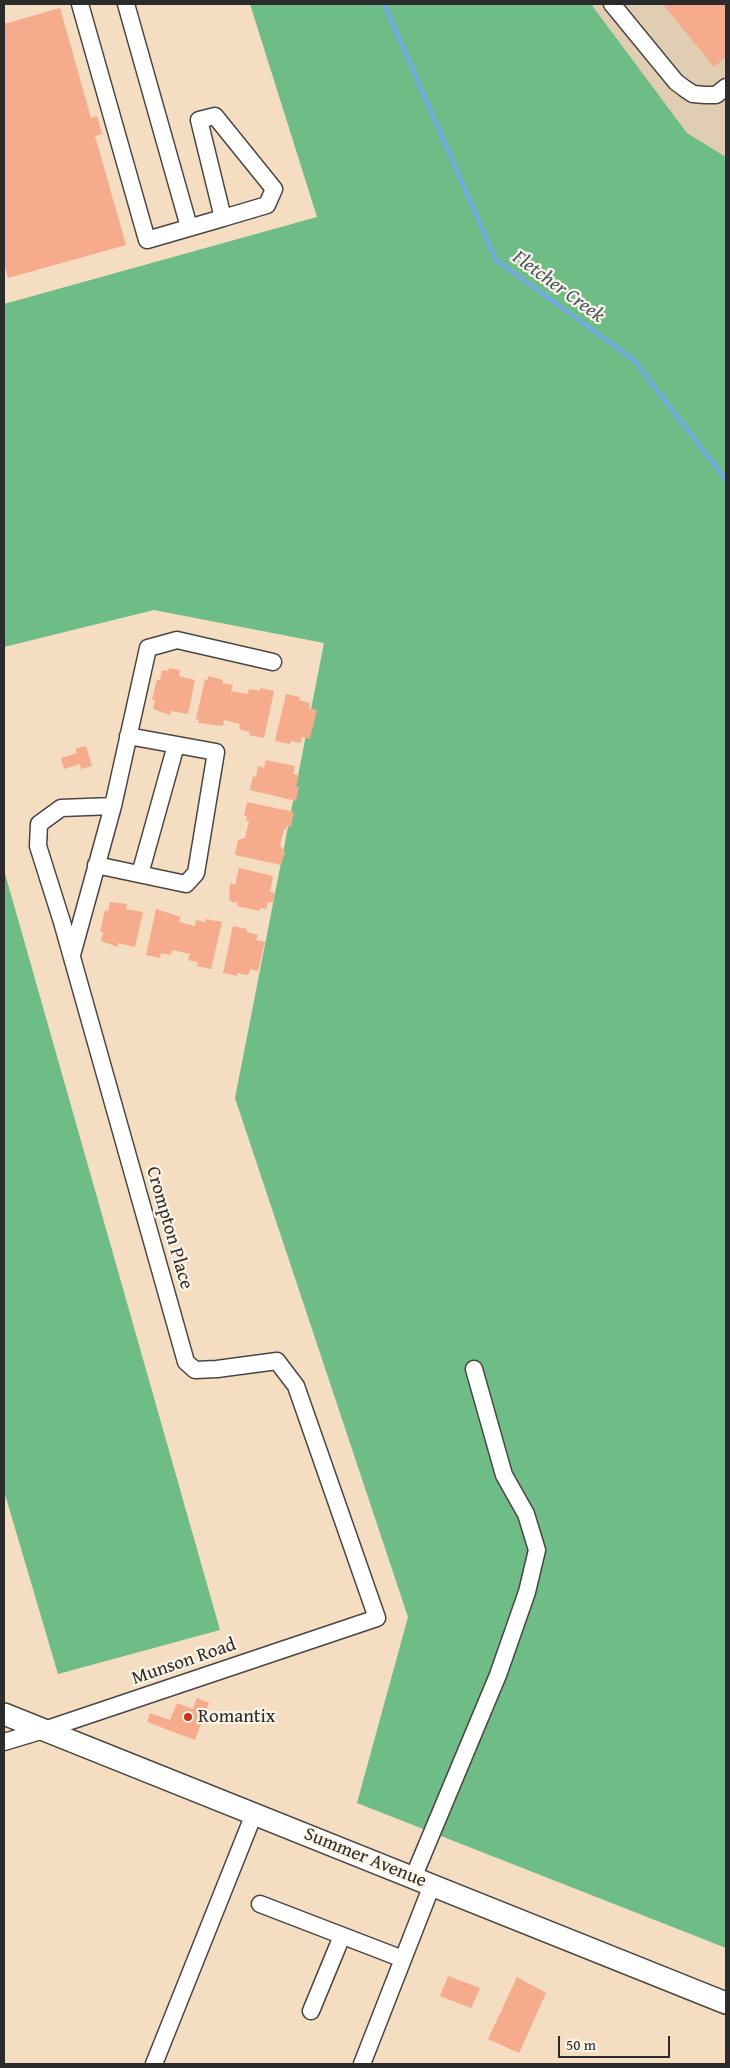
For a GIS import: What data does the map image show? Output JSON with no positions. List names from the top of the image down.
{
  "streets": {
    "main road": ["Summer Avenue"],
    "street": ["Crompton Place", "Munson Road"]
  },
  "crossings": [
    ["Crompton Place", "Munson Road"],
    ["Munson Road", "Summer Avenue"]
  ],
  "water": ["Fletcher Creek"],
  "places": ["Romantix"],
  "scale_bar": "50 m"
}
